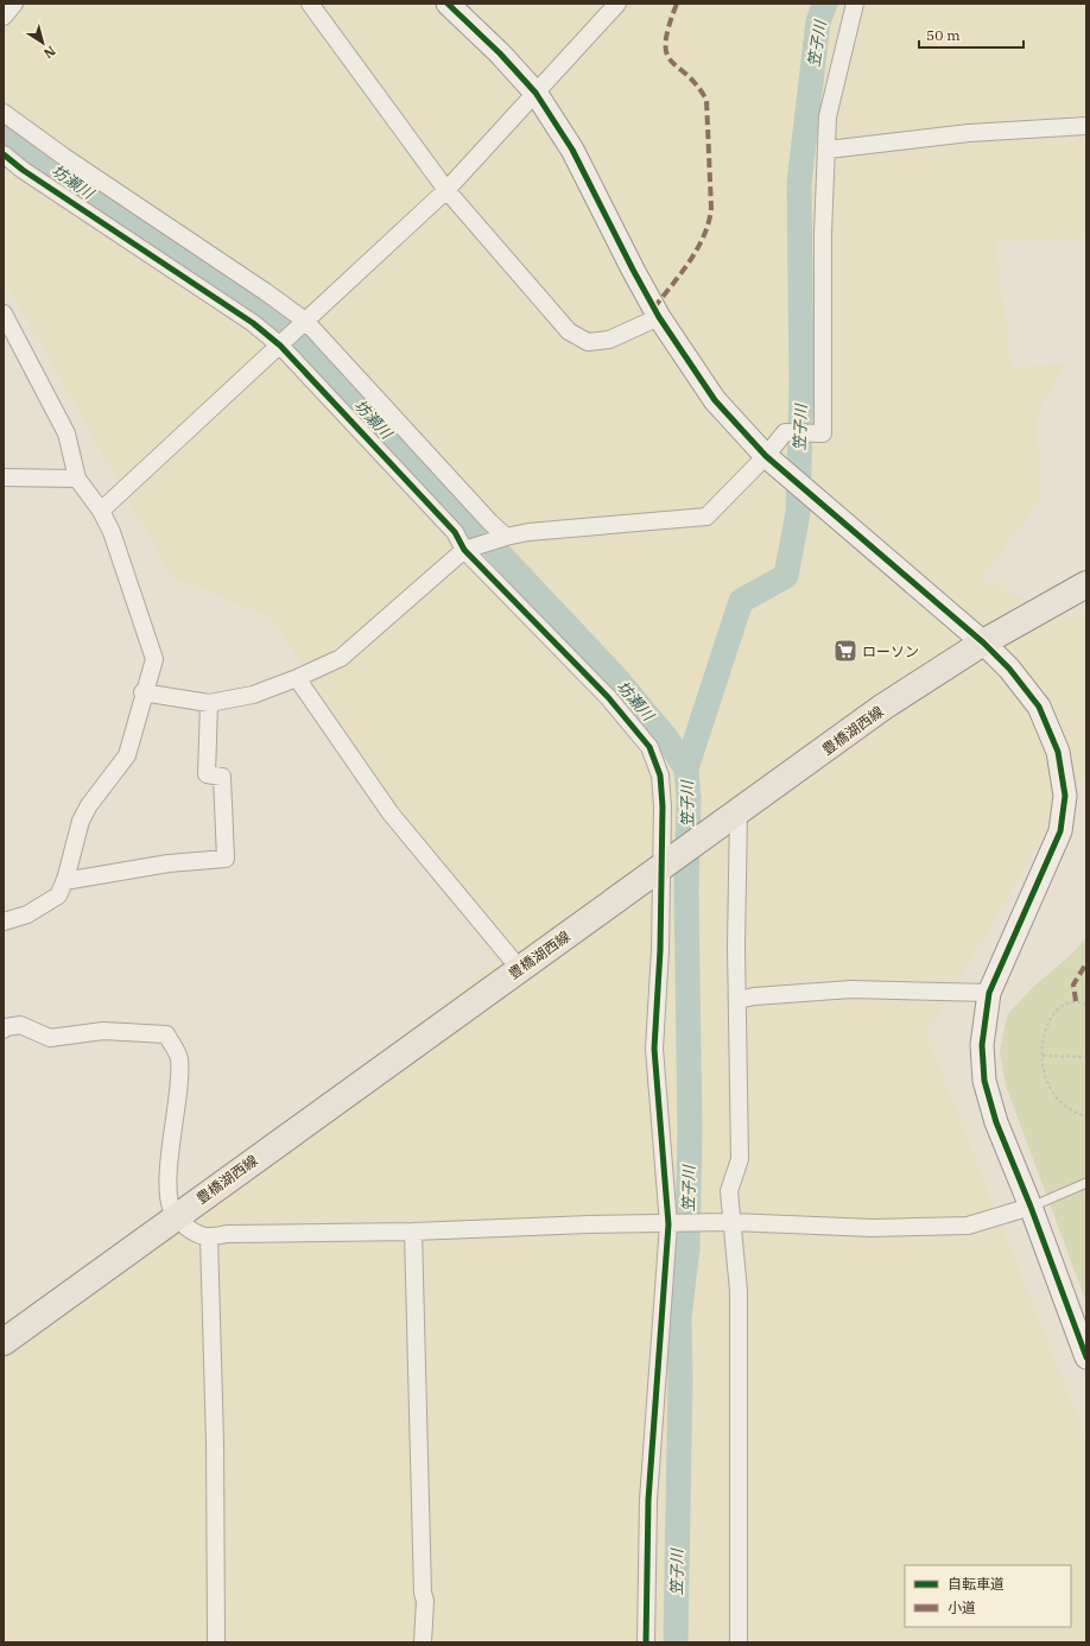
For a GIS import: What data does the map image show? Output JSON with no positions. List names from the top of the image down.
{
  "streets": {
    "main road": ["豊橋湖西線"]
  },
  "water": ["笠子川", "坊瀬川"],
  "places": {
    "supermarket": ["ローソン"]
  },
  "legend": ["自転車道", "小道"],
  "scale_bar": "50 m",
  "north": "bottom right"
}
